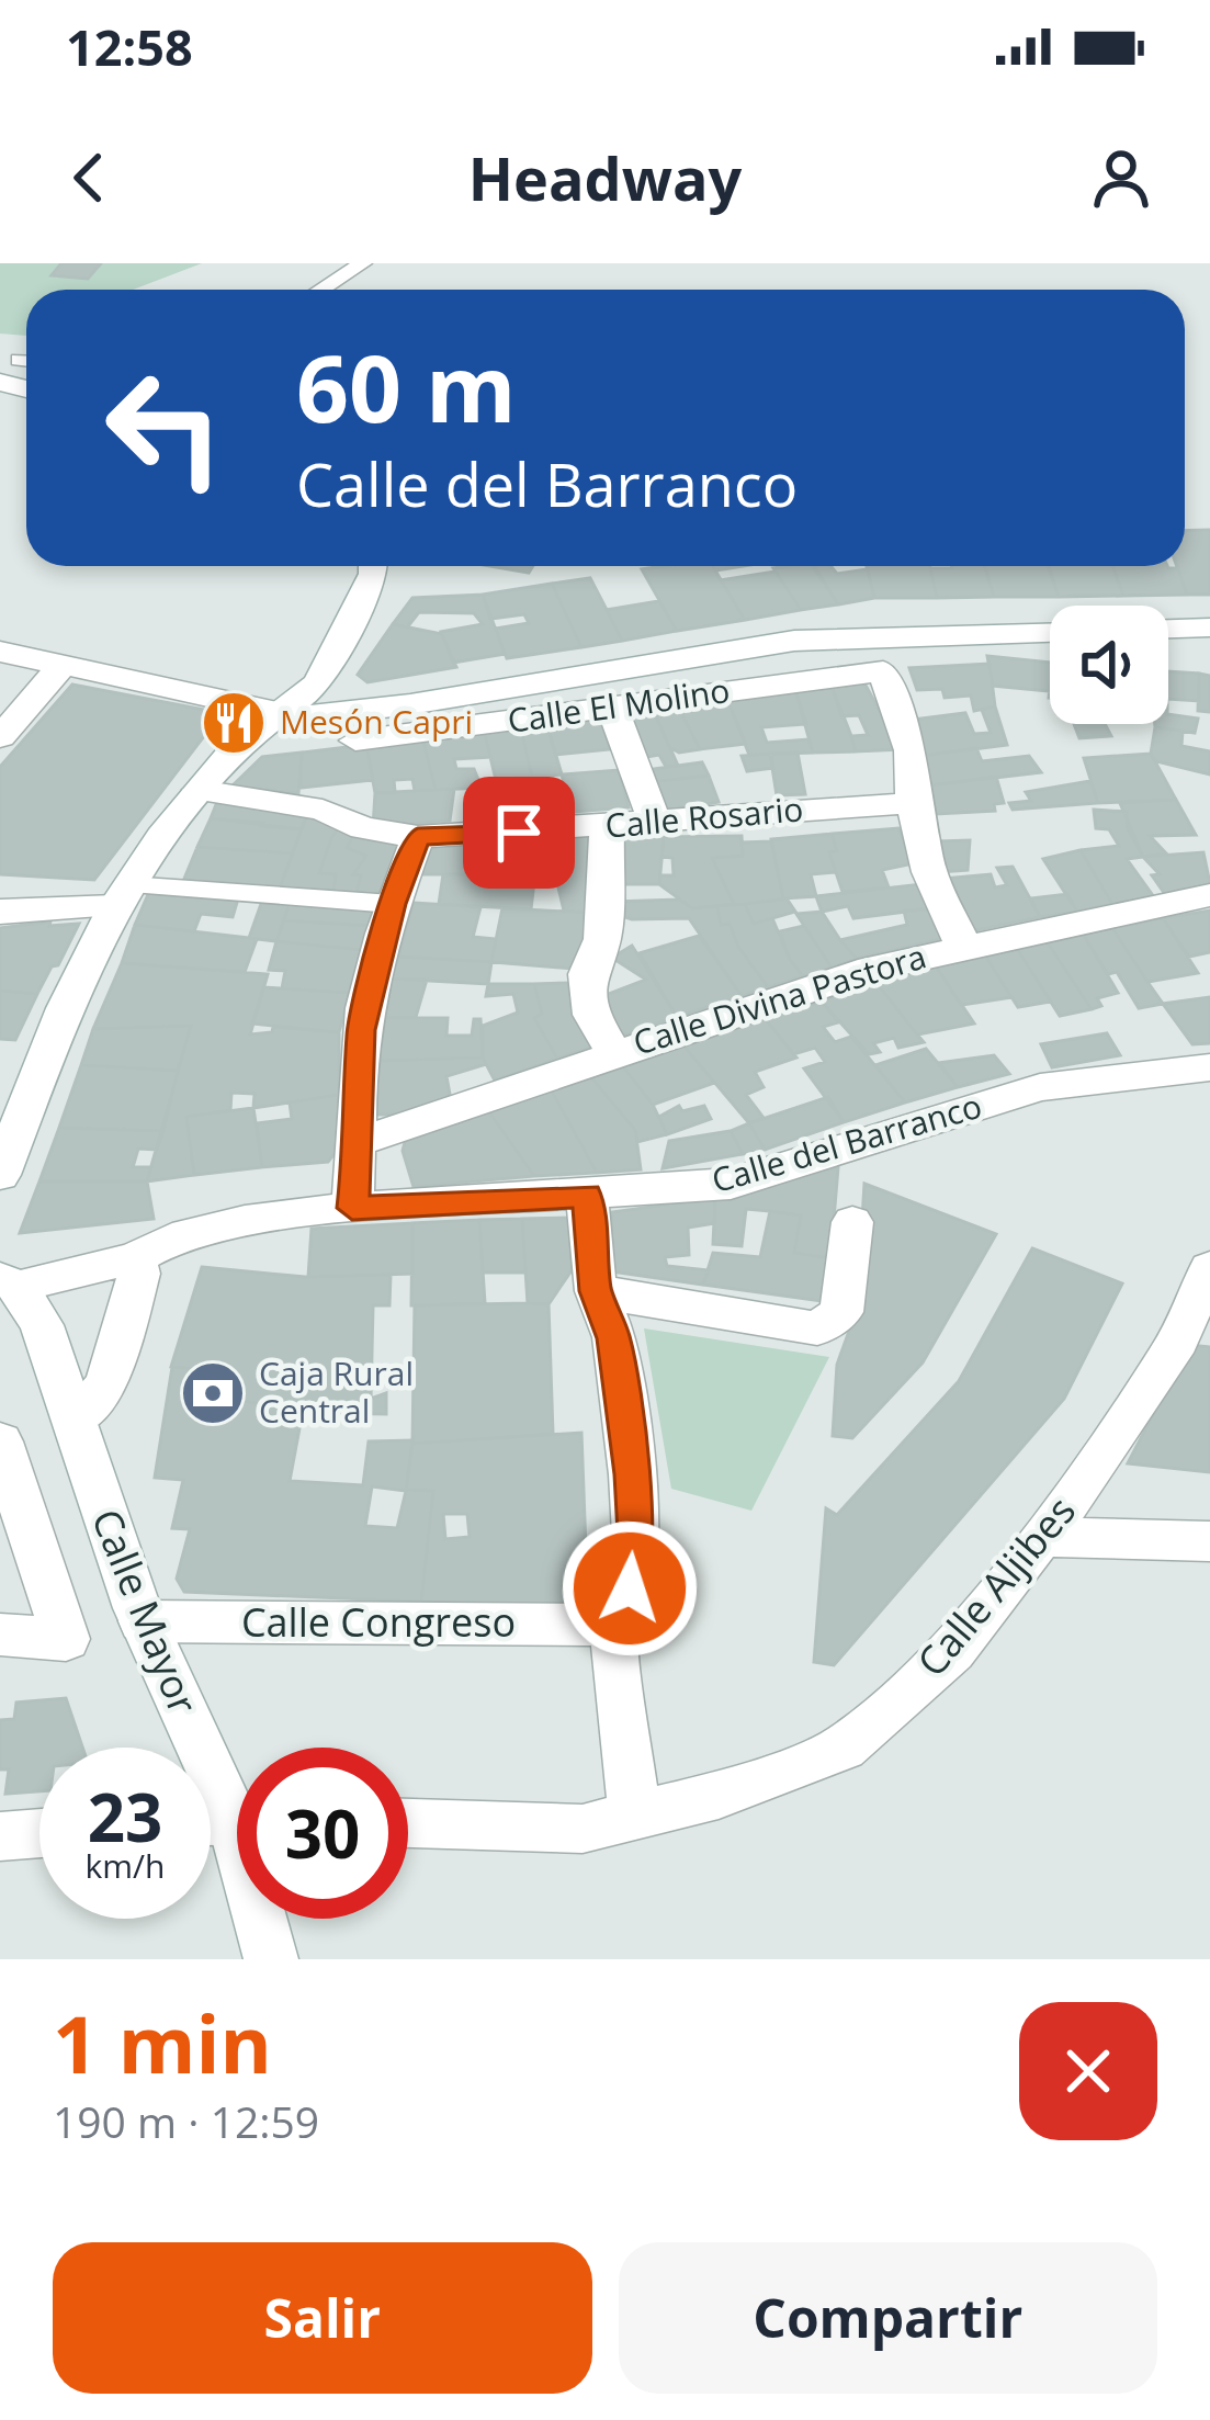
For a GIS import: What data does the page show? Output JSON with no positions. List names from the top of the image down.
{
  "streets": {
    "street": [
      "Calle El Molino",
      "Calle Rosario",
      "Calle Divina Pastora",
      "Calle del Barranco",
      "Calle Aljibes",
      "Calle Mayor",
      "Calle Congreso"
    ]
  },
  "crossings": [
    ["Calle El Molino", "Calle Rosario"],
    ["Calle del Barranco", "Calle Mayor"],
    ["Calle Mayor", "Calle Congreso"]
  ],
  "places": {
    "restaurant": ["Mesón Capri"],
    "bank": ["Caja Rural Central"]
  },
  "page": {
    "status": "12:58",
    "header": "Headway",
    "turn": ["60 m", "Calle del Barranco"],
    "speed": "23 km/h",
    "limit": "30",
    "heading": ["1 min", "190 m · 12:59"],
    "buttons": ["Salir", "Compartir"]
  }
}
